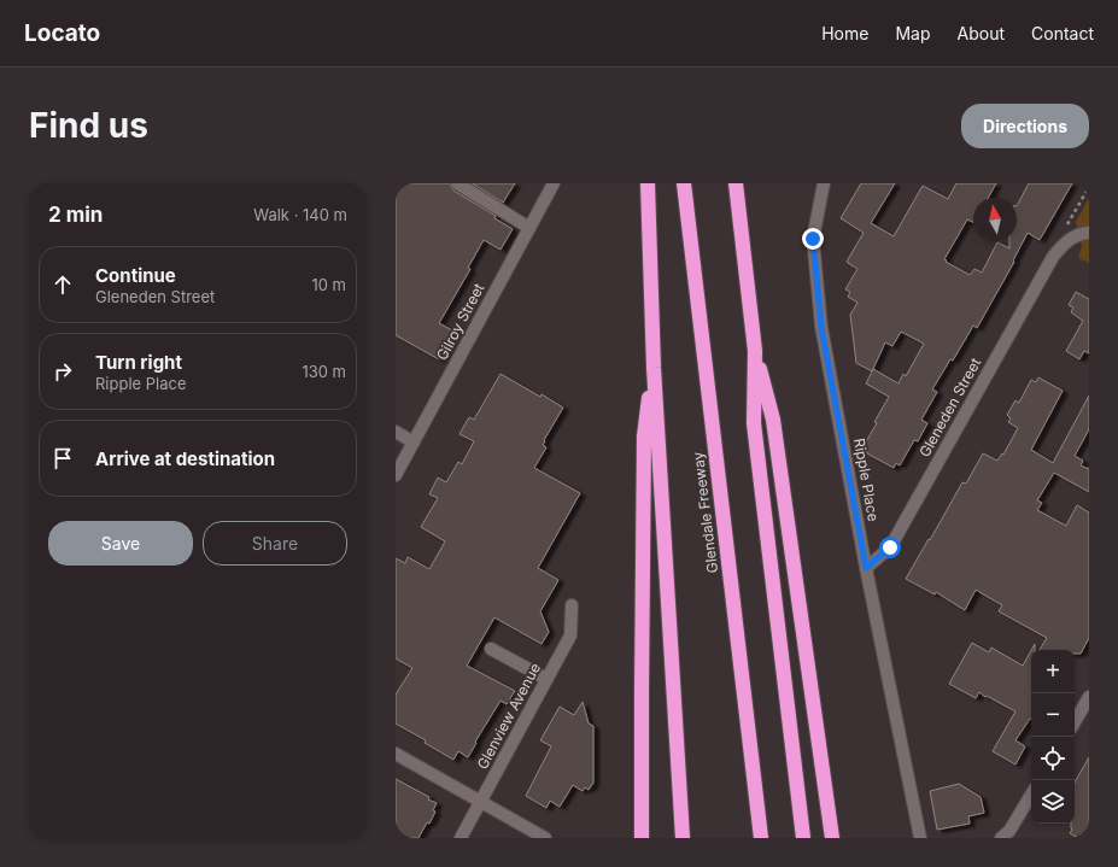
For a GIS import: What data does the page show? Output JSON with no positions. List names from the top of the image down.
{
  "streets": {
    "highway": ["Glendale Freeway"],
    "street": [
      "Gilroy Street",
      "Gleneden Street",
      "Ripple Place",
      "Glenview Avenue"
    ]
  },
  "crossings": [
    ["Gleneden Street", "Ripple Place"]
  ],
  "north": "top",
  "page": {
    "header": "Locato",
    "nav": [
      "Home",
      "Map",
      "About",
      "Contact"
    ],
    "buttons": [
      "Directions",
      ["Save", "Share"]
    ],
    "title": "Find us",
    "heading": ["2 min", "Walk · 140 m"],
    "list": [
      ["Continue", "Gleneden Street", "10 m"],
      ["Turn right", "Ripple Place", "130 m"],
      "Arrive at destination"
    ],
    "map_buttons": ["+", "−"]
  }
}
